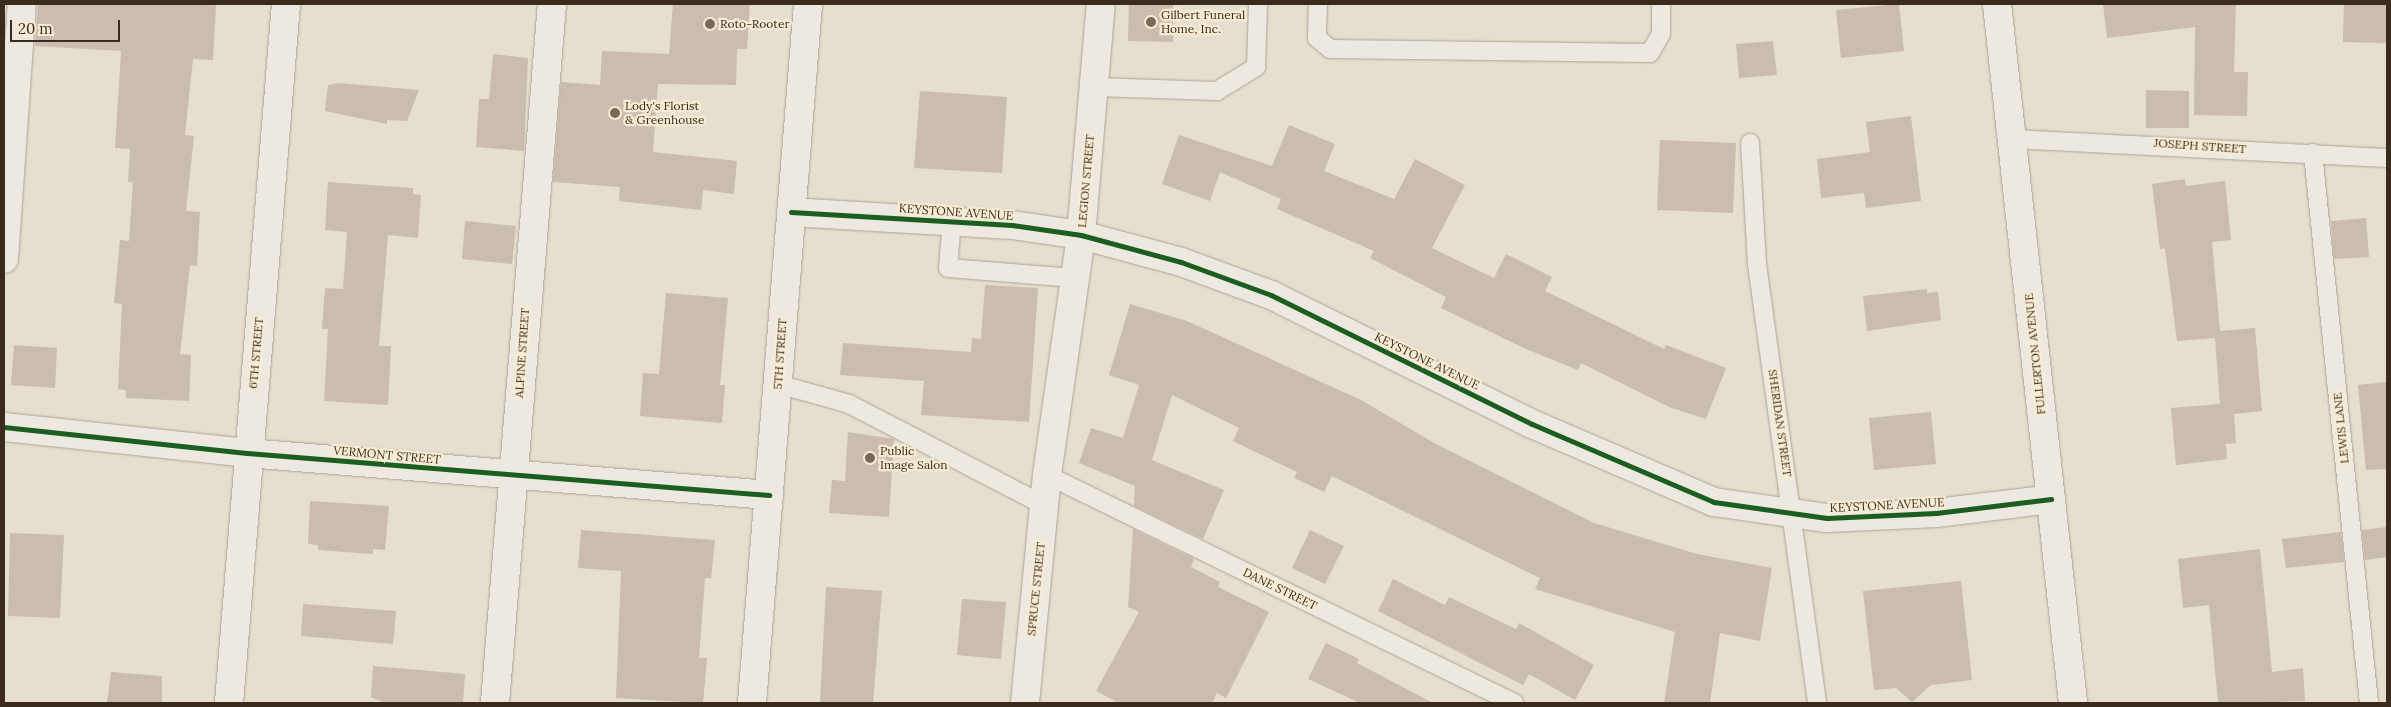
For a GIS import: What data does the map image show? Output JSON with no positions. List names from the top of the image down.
{
  "streets": {
    "street": [
      "LEGION STREET",
      "KEYSTONE AVENUE",
      "6TH STREET",
      "ALPINE STREET",
      "5TH STREET",
      "FULLERTON AVENUE",
      "VERMONT STREET",
      "SPRUCE STREET"
    ],
    "lane": [
      "JOSEPH STREET",
      "SHERIDAN STREET",
      "LEWIS LANE",
      "DANE STREET"
    ]
  },
  "crossings": [
    ["JOSEPH STREET", "FULLERTON AVENUE"],
    ["JOSEPH STREET", "LEWIS LANE"],
    ["LEGION STREET", "KEYSTONE AVENUE"],
    ["LEGION STREET", "SPRUCE STREET"],
    ["LEGION STREET", "DANE STREET"],
    ["KEYSTONE AVENUE", "5TH STREET"],
    ["KEYSTONE AVENUE", "FULLERTON AVENUE"],
    ["KEYSTONE AVENUE", "SHERIDAN STREET"],
    ["6TH STREET", "VERMONT STREET"],
    ["ALPINE STREET", "VERMONT STREET"],
    ["5TH STREET", "VERMONT STREET"],
    ["SPRUCE STREET", "DANE STREET"]
  ],
  "places": [
    "Gilbert Funeral Home, Inc.",
    "Roto-Rooter",
    "Lody's Florist & Greenhouse",
    "Public Image Salon"
  ],
  "scale_bar": "20 m"
}
